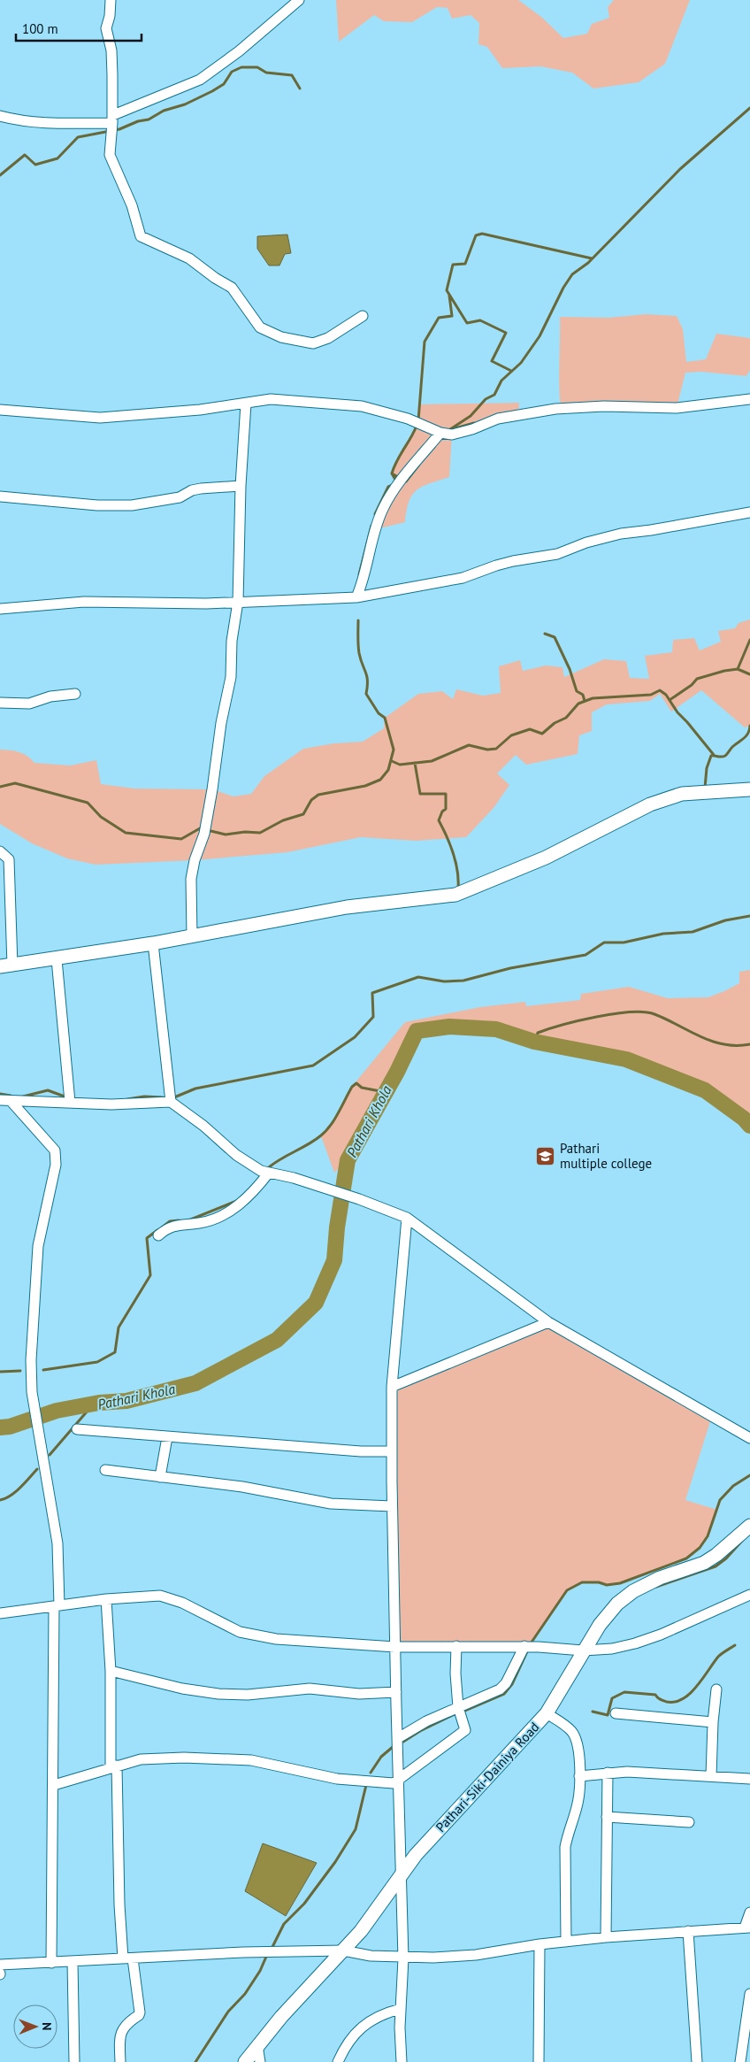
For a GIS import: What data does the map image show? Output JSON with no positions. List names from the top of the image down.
{
  "streets": {
    "street": ["Pathari-Siki-Dainiya Road"]
  },
  "water": ["Pathari Khola"],
  "places": {
    "school or university": ["Pathari multiple college"]
  },
  "scale_bar": "100 m",
  "north": "right"
}
